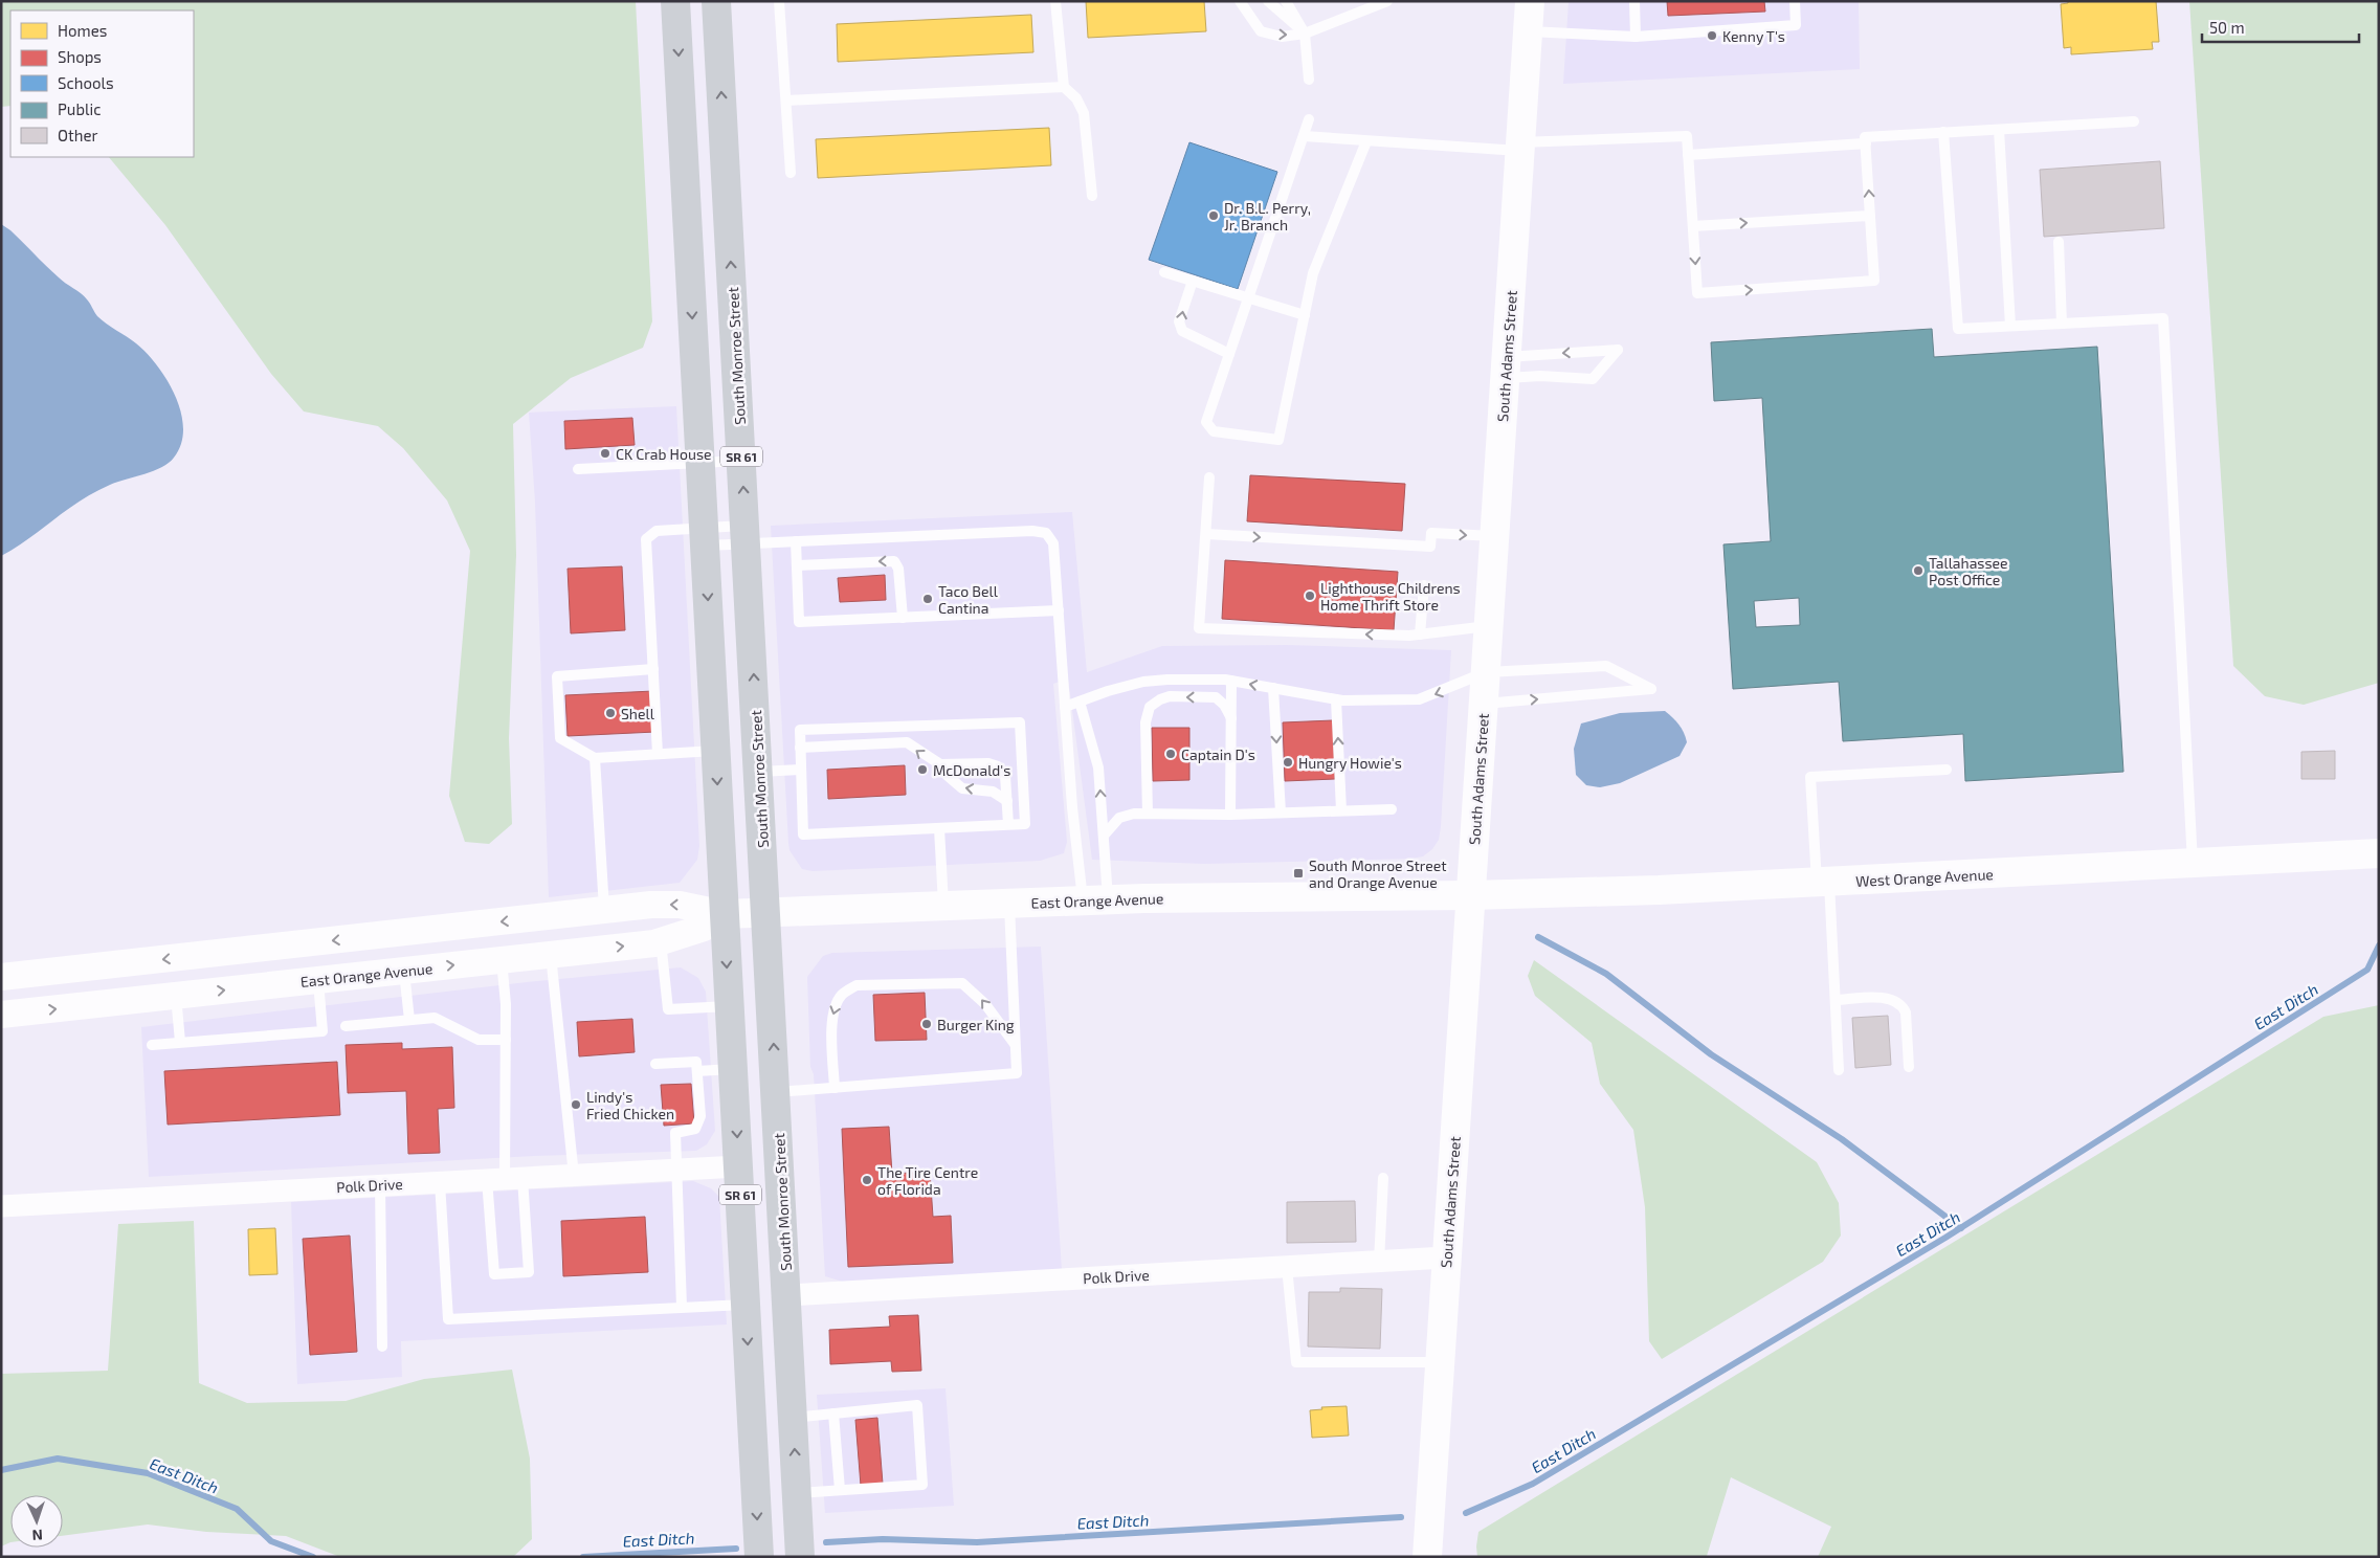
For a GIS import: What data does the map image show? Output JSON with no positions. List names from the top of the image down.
{
  "streets": {
    "main road": [
      "South Monroe Street",
      "South Adams Street",
      "SR 61",
      "West Orange Avenue",
      "East Orange Avenue"
    ],
    "street": ["Polk Drive"]
  },
  "crossings": [
    ["South Monroe Street", "East Orange Avenue"],
    ["South Monroe Street", "Polk Drive"],
    ["South Adams Street", "West Orange Avenue"],
    ["South Adams Street", "East Orange Avenue"],
    ["South Adams Street", "Polk Drive"],
    ["SR 61", "East Orange Avenue"],
    ["SR 61", "Polk Drive"],
    ["West Orange Avenue", "East Orange Avenue"]
  ],
  "water": ["East Ditch"],
  "places": {
    "other": [
      "Kenny T's",
      "Dr. B.L. Perry, Jr. Branch",
      "CK Crab House",
      "Tallahassee Post Office",
      "Lighthouse Childrens Home Thrift Store",
      "Taco Bell Cantina",
      "Shell",
      "Captain D's",
      "Hungry Howie's",
      "McDonald's",
      "Burger King",
      "Lindy's Fried Chicken",
      "The Tire Centre of Florida"
    ],
    "transit": ["South Monroe Street and Orange Avenue"]
  },
  "legend": [
    "Homes",
    "Shops",
    "Schools",
    "Public",
    "Other"
  ],
  "scale_bar": "50 m",
  "north": "bottom"
}
